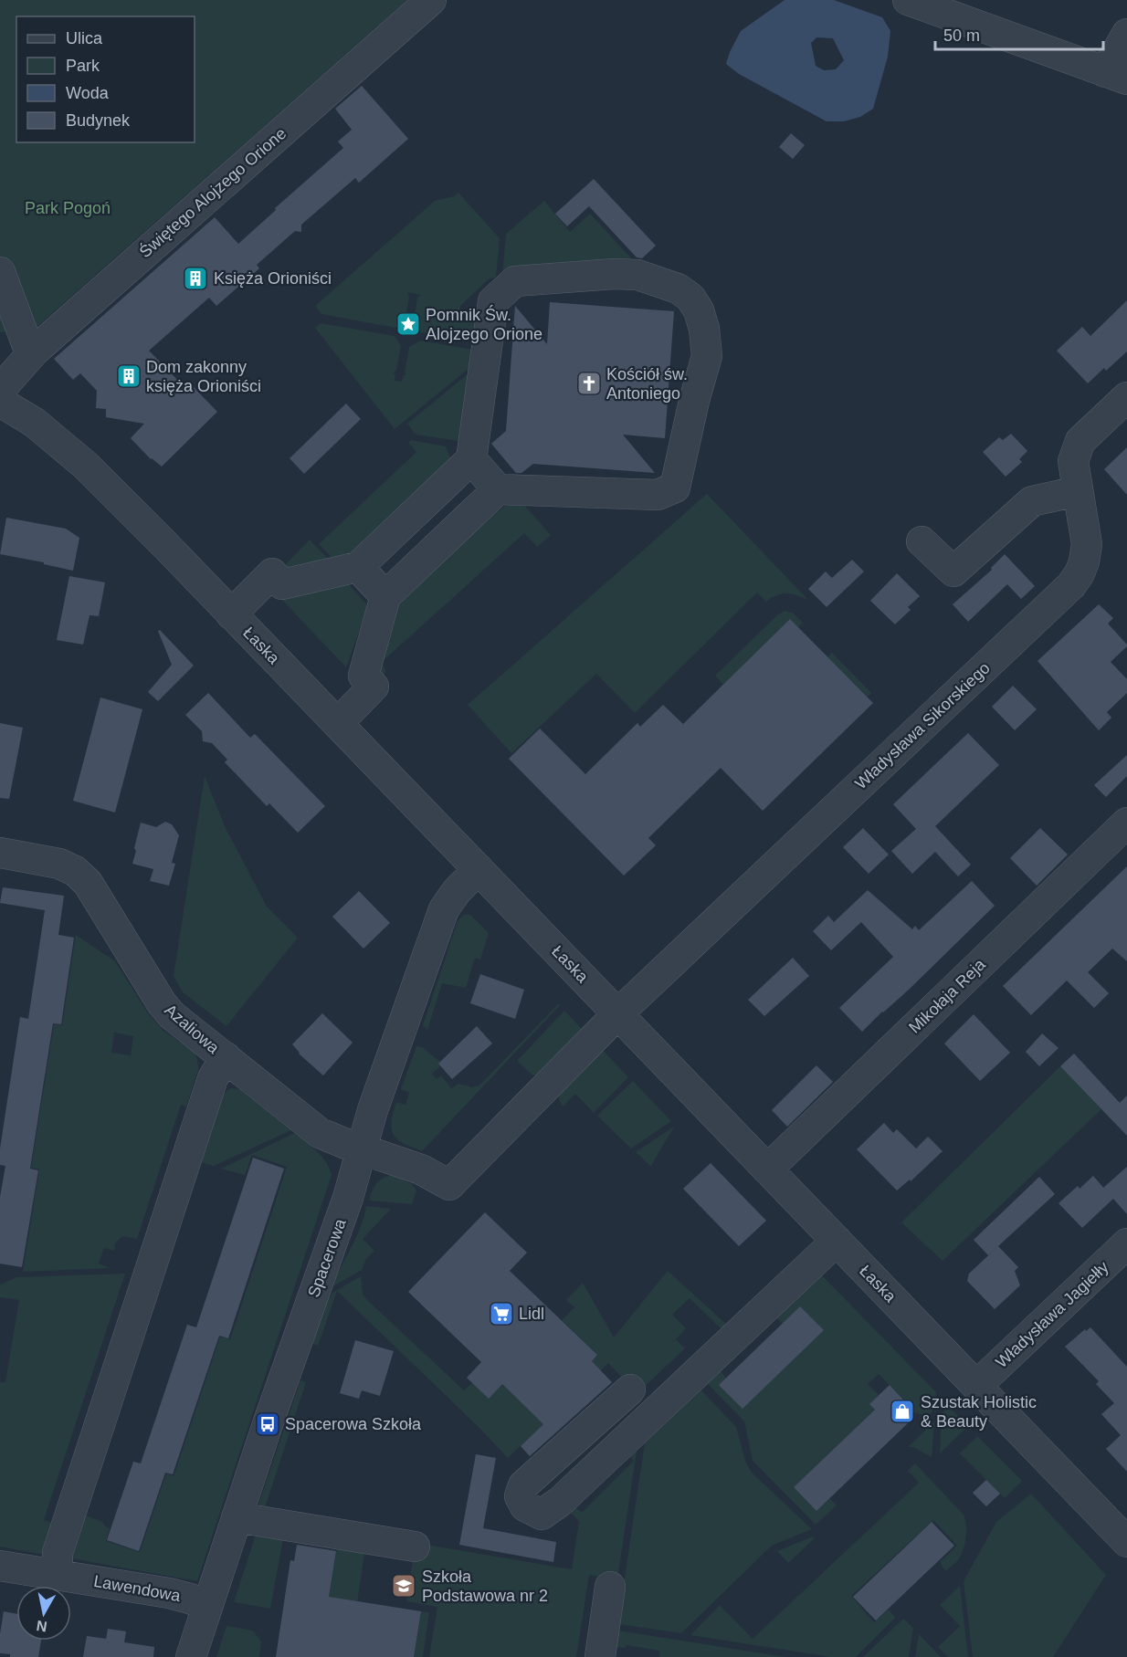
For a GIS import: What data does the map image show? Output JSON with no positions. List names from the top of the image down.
{
  "streets": {
    "street": [
      "Świętego Alojzego Orione",
      "Łaska",
      "Władysława Sikorskiego",
      "Mikołaja Reja",
      "Azaliowa",
      "Spacerowa",
      "Władysława Jagiełły",
      "Lawendowa"
    ]
  },
  "crossings": [
    ["Łaska", "Władysława Sikorskiego"],
    ["Łaska", "Mikołaja Reja"],
    ["Łaska", "Spacerowa"],
    ["Łaska", "Władysława Jagiełły"],
    ["Władysława Sikorskiego", "Azaliowa"],
    ["Władysława Sikorskiego", "Spacerowa"],
    ["Azaliowa", "Spacerowa"],
    ["Spacerowa", "Lawendowa"]
  ],
  "parks": ["Park Pogoń"],
  "places": {
    "building": ["Księża Orioniści", "Dom zakonny księża Orioniści"],
    "place": ["Pomnik Św. Alojzego Orione"],
    "church": ["Kościół św. Antoniego"],
    "supermarket": ["Lidl"],
    "shop": ["Szustak Holistic & Beauty"],
    "bus stop": ["Spacerowa Szkoła"],
    "school or university": ["Szkoła Podstawowa nr 2"]
  },
  "legend": [
    "Ulica",
    "Park",
    "Woda",
    "Budynek"
  ],
  "scale_bar": "50 m",
  "north": "bottom"
}
